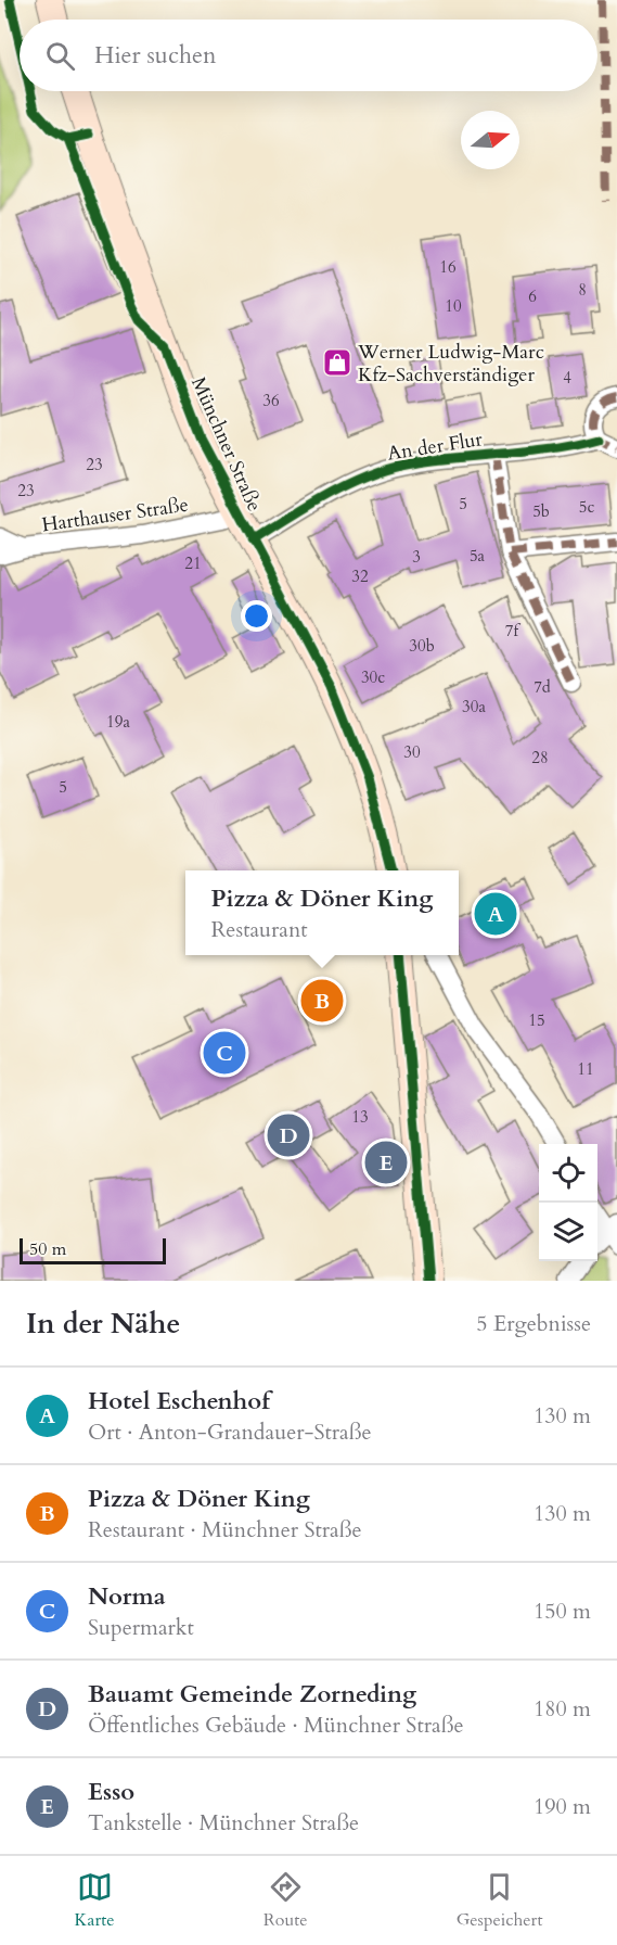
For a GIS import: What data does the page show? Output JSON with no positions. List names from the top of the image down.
{
  "streets": {
    "street": ["Münchner Straße", "An der Flur", "Harthauser Straße"]
  },
  "crossings": [
    ["Münchner Straße", "An der Flur"],
    ["Münchner Straße", "Harthauser Straße"]
  ],
  "places": {
    "shop": ["Werner Ludwig-Marc Kfz-Sachverständiger"]
  },
  "house_numbers": [
    "16",
    "8",
    "6",
    "10",
    "4",
    "36",
    "23",
    "23",
    "5",
    "5c",
    "5b",
    "5a",
    "3",
    "21",
    "32",
    "7f",
    "30b",
    "30c",
    "7d",
    "30a",
    "19a",
    "30",
    "28",
    "5",
    "15",
    "11",
    "13"
  ],
  "scale_bar": "50 m",
  "north": "right",
  "page": {
    "search": "Hier suchen",
    "popup": ["Pizza & Döner King", "Restaurant"],
    "pins": [
      "A",
      "B",
      "C",
      "D",
      "E"
    ],
    "scale": "50 m",
    "heading": ["In der Nähe", "5 Ergebnisse"],
    "list": [
      {
        "mark": "A",
        "name": "Hotel Eschenhof",
        "note": "Ort · Anton-Grandauer-Straße",
        "value": "130 m"
      },
      {
        "mark": "B",
        "name": "Pizza & Döner King",
        "note": "Restaurant · Münchner Straße",
        "value": "130 m"
      },
      {
        "mark": "C",
        "name": "Norma",
        "note": "Supermarkt",
        "value": "150 m"
      },
      {
        "mark": "D",
        "name": "Bauamt Gemeinde Zorneding",
        "note": "Öffentliches Gebäude · Münchner Straße",
        "value": "180 m"
      },
      {
        "mark": "E",
        "name": "Esso",
        "note": "Tankstelle · Münchner Straße",
        "value": "190 m"
      }
    ],
    "nav": ["Karte", "Route", "Gespeichert"]
  }
}
